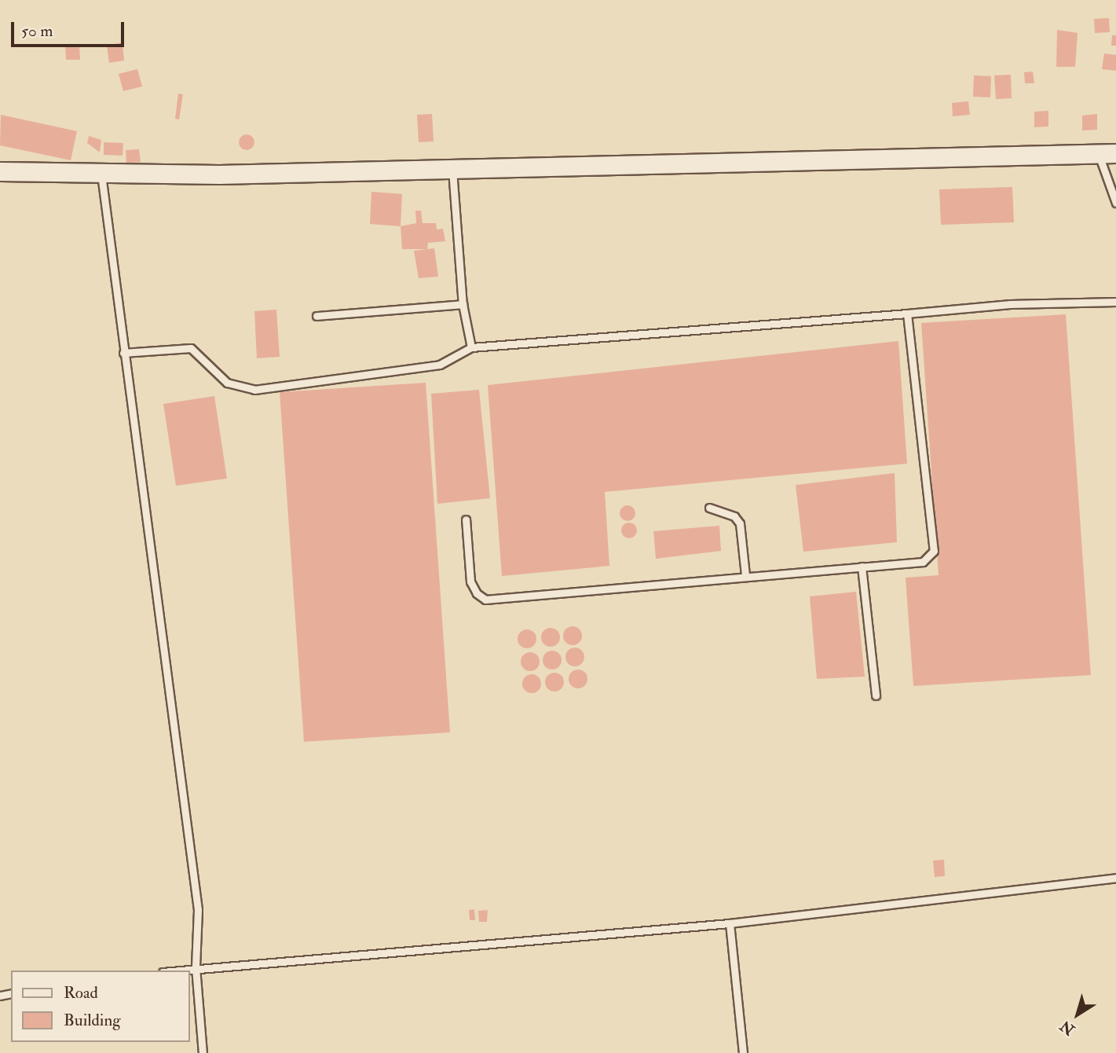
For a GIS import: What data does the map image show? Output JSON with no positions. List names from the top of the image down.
{
  "legend": ["Road", "Building"],
  "scale_bar": "50 m",
  "north": "bottom left"
}
